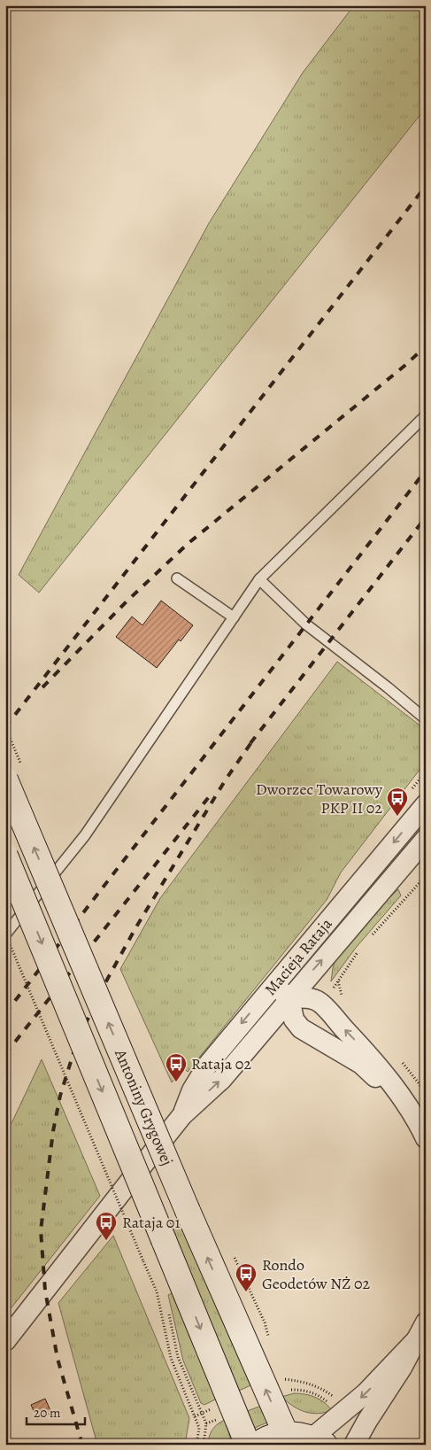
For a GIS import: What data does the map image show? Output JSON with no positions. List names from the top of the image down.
{
  "streets": {
    "street": ["Macieja Rataja", "Antoniny Grygowej"]
  },
  "places": {
    "bus stop": [
      "Dworzec Towarowy PKP II 02",
      "Rataja 02",
      "Rataja 01",
      "Rondo Geodetów NŻ 02"
    ]
  },
  "scale_bar": "20 m"
}
